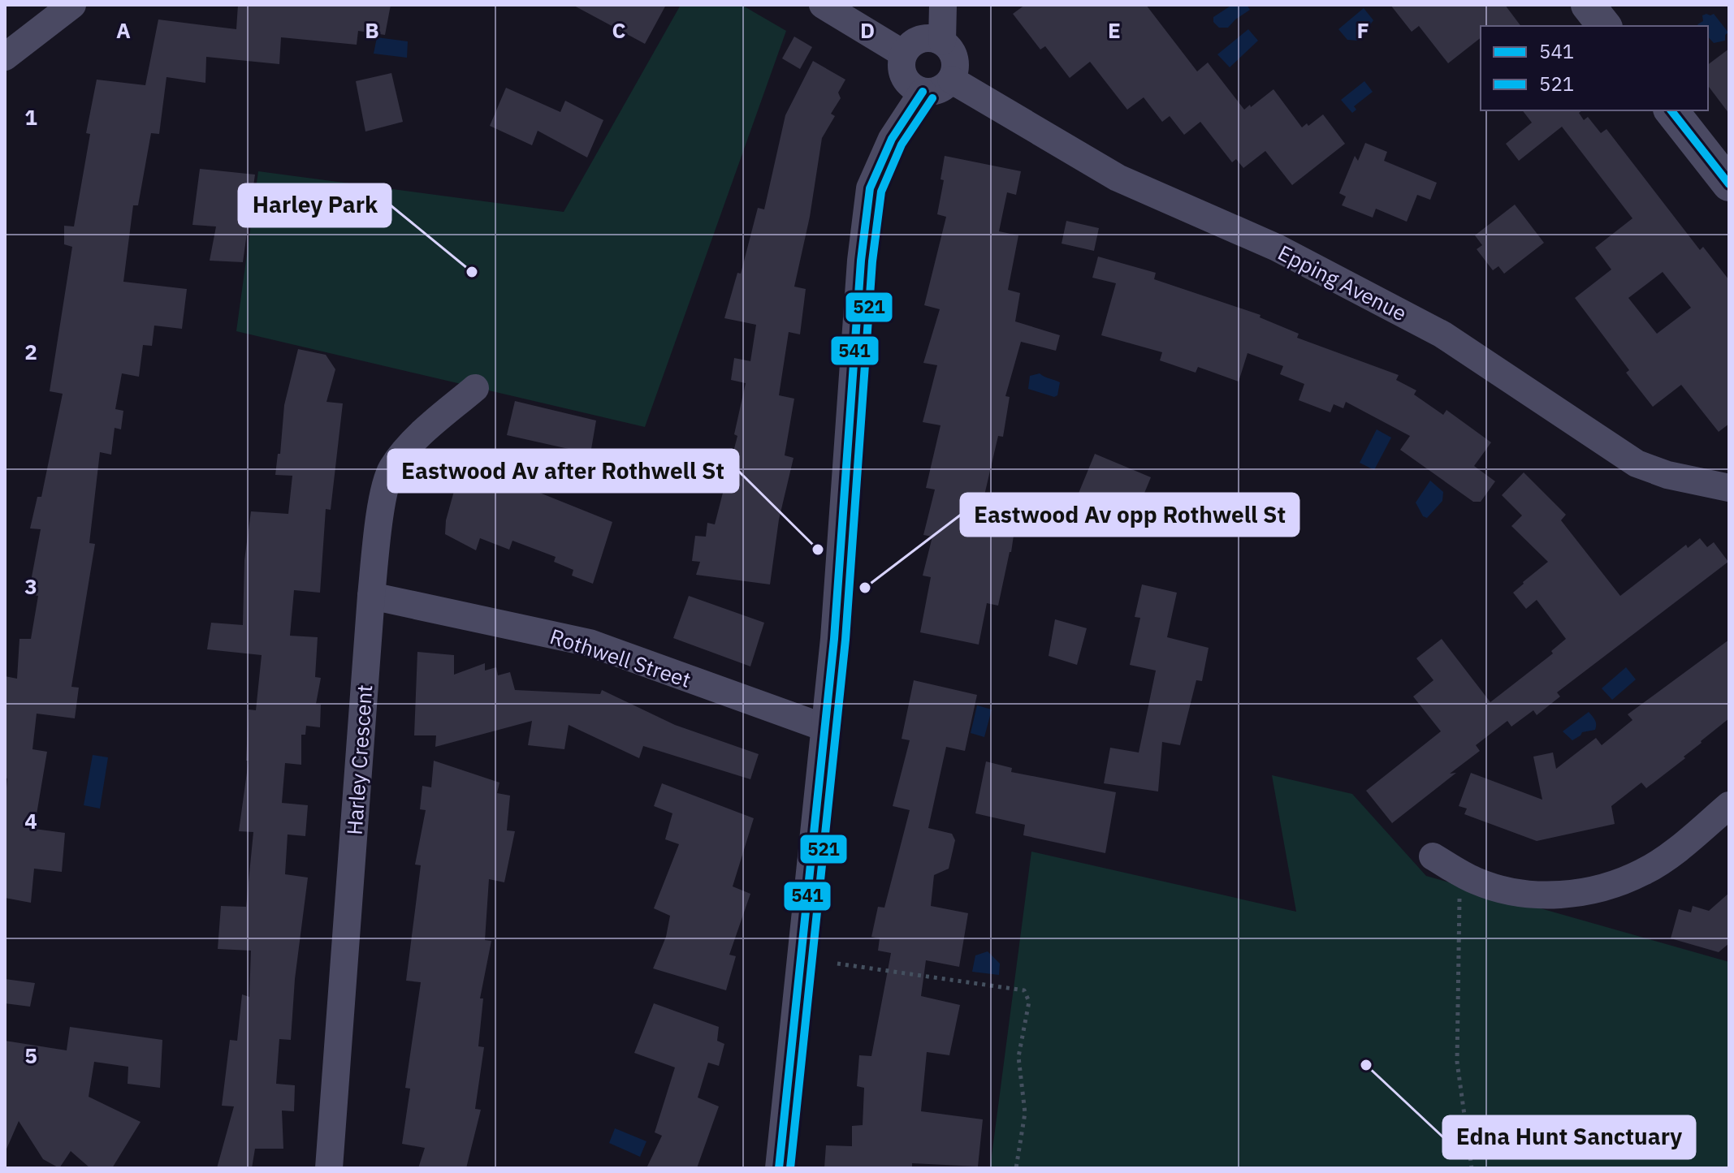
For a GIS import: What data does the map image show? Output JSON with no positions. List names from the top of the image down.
{
  "streets": {
    "street": ["Epping Avenue", "Rothwell Street", "Harley Crescent"]
  },
  "crossings": [
    ["Rothwell Street", "Harley Crescent"]
  ],
  "places": [
    "Harley Park",
    "Eastwood Av after Rothwell St",
    "Eastwood Av opp Rothwell St",
    "Edna Hunt Sanctuary"
  ],
  "lines": ["transit line 541", "transit line 521"],
  "legend": ["541", "521"],
  "grid": {
    "columns": [
      "A",
      "B",
      "C",
      "D",
      "E",
      "F"
    ],
    "rows": [
      "1",
      "2",
      "3",
      "4",
      "5"
    ]
  }
}
